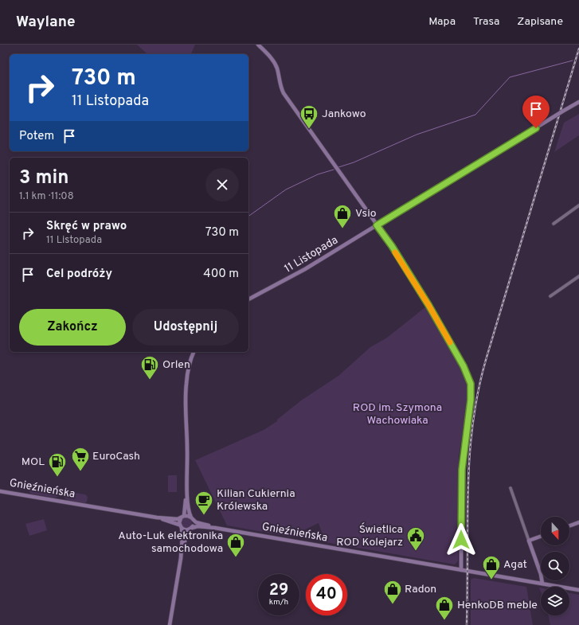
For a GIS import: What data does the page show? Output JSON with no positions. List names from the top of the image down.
{
  "streets": {
    "main road": ["11 Listopada", "Gnieźnieńska"]
  },
  "parks": ["ROD im. Szymona Wachowiaka"],
  "places": {
    "bus stop": ["Jankowo"],
    "shop": [
      "Vsio",
      "Auto-Luk elektronika samochodowa",
      "Agat",
      "Radon",
      "HenkoDB meble"
    ],
    "fuel station": ["Orlen", "MOL"],
    "supermarket": ["EuroCash"],
    "cafe": ["Kilian Cukiernia Królewska"],
    "public building": ["Świetlica ROD Kolejarz"]
  },
  "north": "bottom",
  "page": {
    "header": "Waylane",
    "nav": ["Mapa", "Trasa", "Zapisane"],
    "turn": ["730 m", "11 Listopada"],
    "then": "Potem",
    "heading": ["3 min", "1.1 km · 11:08"],
    "list": [
      {
        "name": "Skręć w prawo",
        "note": "11 Listopada",
        "value": "730 m"
      },
      {
        "name": "Cel podróży",
        "value": "400 m"
      }
    ],
    "buttons": ["Zakończ", "Udostępnij"],
    "speed": "29 km/h",
    "limit": "40"
  }
}
